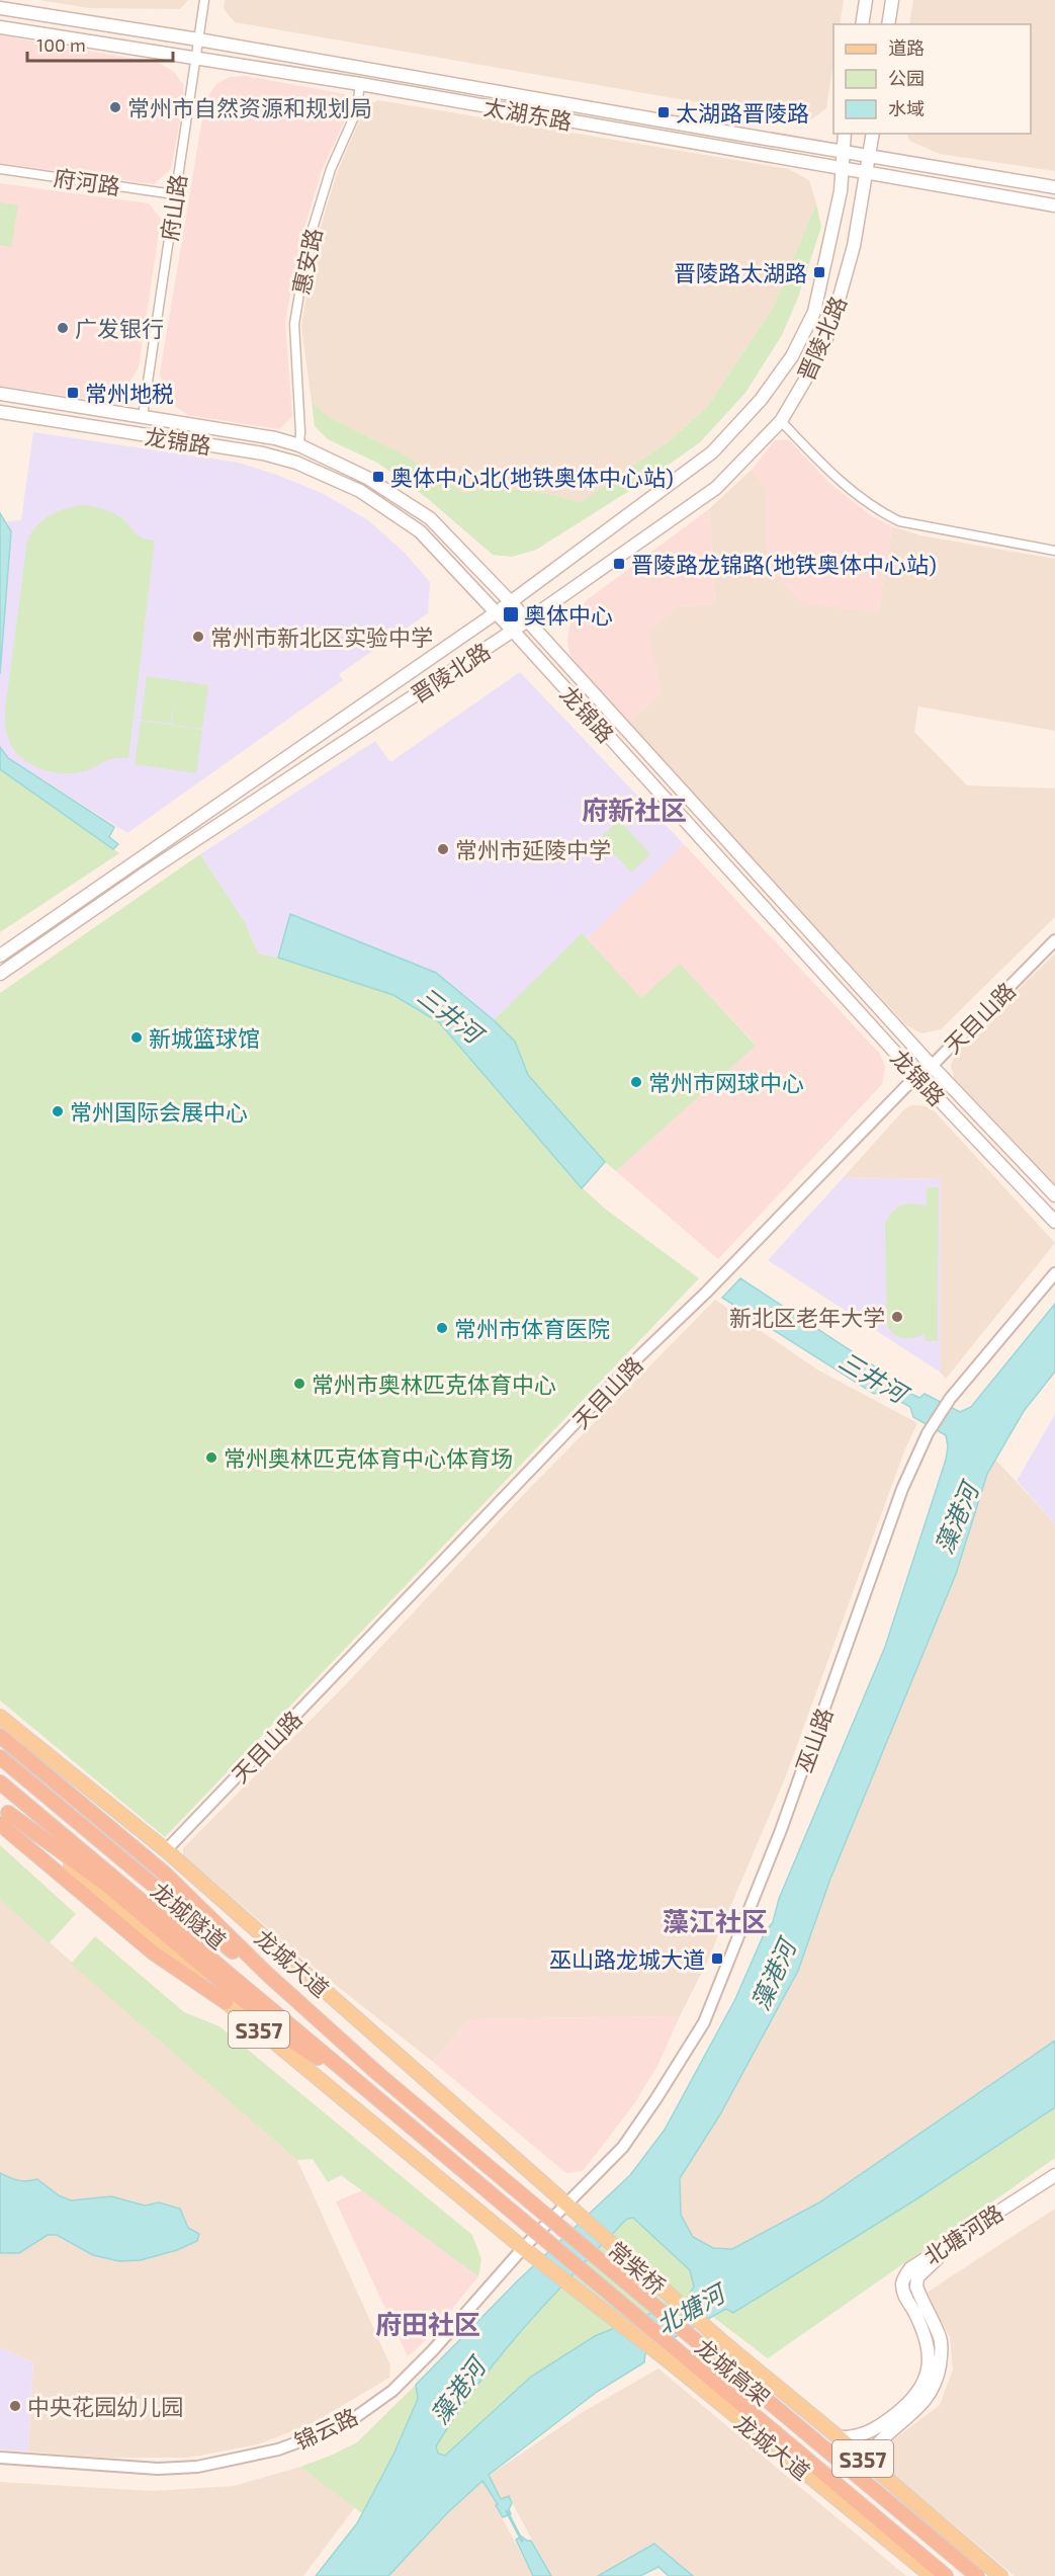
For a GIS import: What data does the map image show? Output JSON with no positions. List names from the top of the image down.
{
  "streets": {
    "highway": ["龙城隧道", "龙城高架"],
    "main road": [
      "太湖东路",
      "晋陵北路",
      "龙锦路",
      "龙城大道",
      "S357",
      "北塘河路",
      "常柴桥"
    ],
    "street": [
      "府河路",
      "府山路",
      "惠安路",
      "天目山路",
      "巫山路",
      "锦云路"
    ]
  },
  "crossings": [
    ["太湖东路", "府山路"],
    ["太湖东路", "惠安路"],
    ["太湖东路", "晋陵北路"],
    ["府河路", "府山路"],
    ["府山路", "龙锦路"],
    ["惠安路", "龙锦路"],
    ["晋陵北路", "龙锦路"],
    ["龙锦路", "天目山路"],
    ["天目山路", "龙城大道"],
    ["巫山路", "龙城大道"],
    ["巫山路", "锦云路"],
    ["龙城隧道", "龙城高架"],
    ["龙城大道", "S357"],
    ["龙城大道", "常柴桥"],
    ["龙城大道", "锦云路"],
    ["S357", "北塘河路"],
    ["S357", "常柴桥"],
    ["S357", "锦云路"],
    ["北塘河路", "常柴桥"]
  ],
  "districts": ["府新社区", "藻江社区", "府田社区"],
  "water": ["三井河", "藻港河", "北塘河"],
  "places": {
    "other": [
      "常州市自然资源和规划局",
      "广发银行",
      "常州市新北区实验中学",
      "常州市延陵中学",
      "新城篮球馆",
      "常州市网球中心",
      "常州国际会展中心",
      "新北区老年大学",
      "常州市体育医院",
      "常州市奥林匹克体育中心",
      "常州奥林匹克体育中心体育场",
      "中央花园幼儿园"
    ],
    "transit": [
      "太湖路晋陵路",
      "晋陵路太湖路",
      "常州地税",
      "奥体中心北(地铁奥体中心站)",
      "晋陵路龙锦路(地铁奥体中心站)",
      "奥体中心",
      "巫山路龙城大道"
    ]
  },
  "legend": ["道路", "公园", "水域"],
  "scale_bar": "100 m"
}
